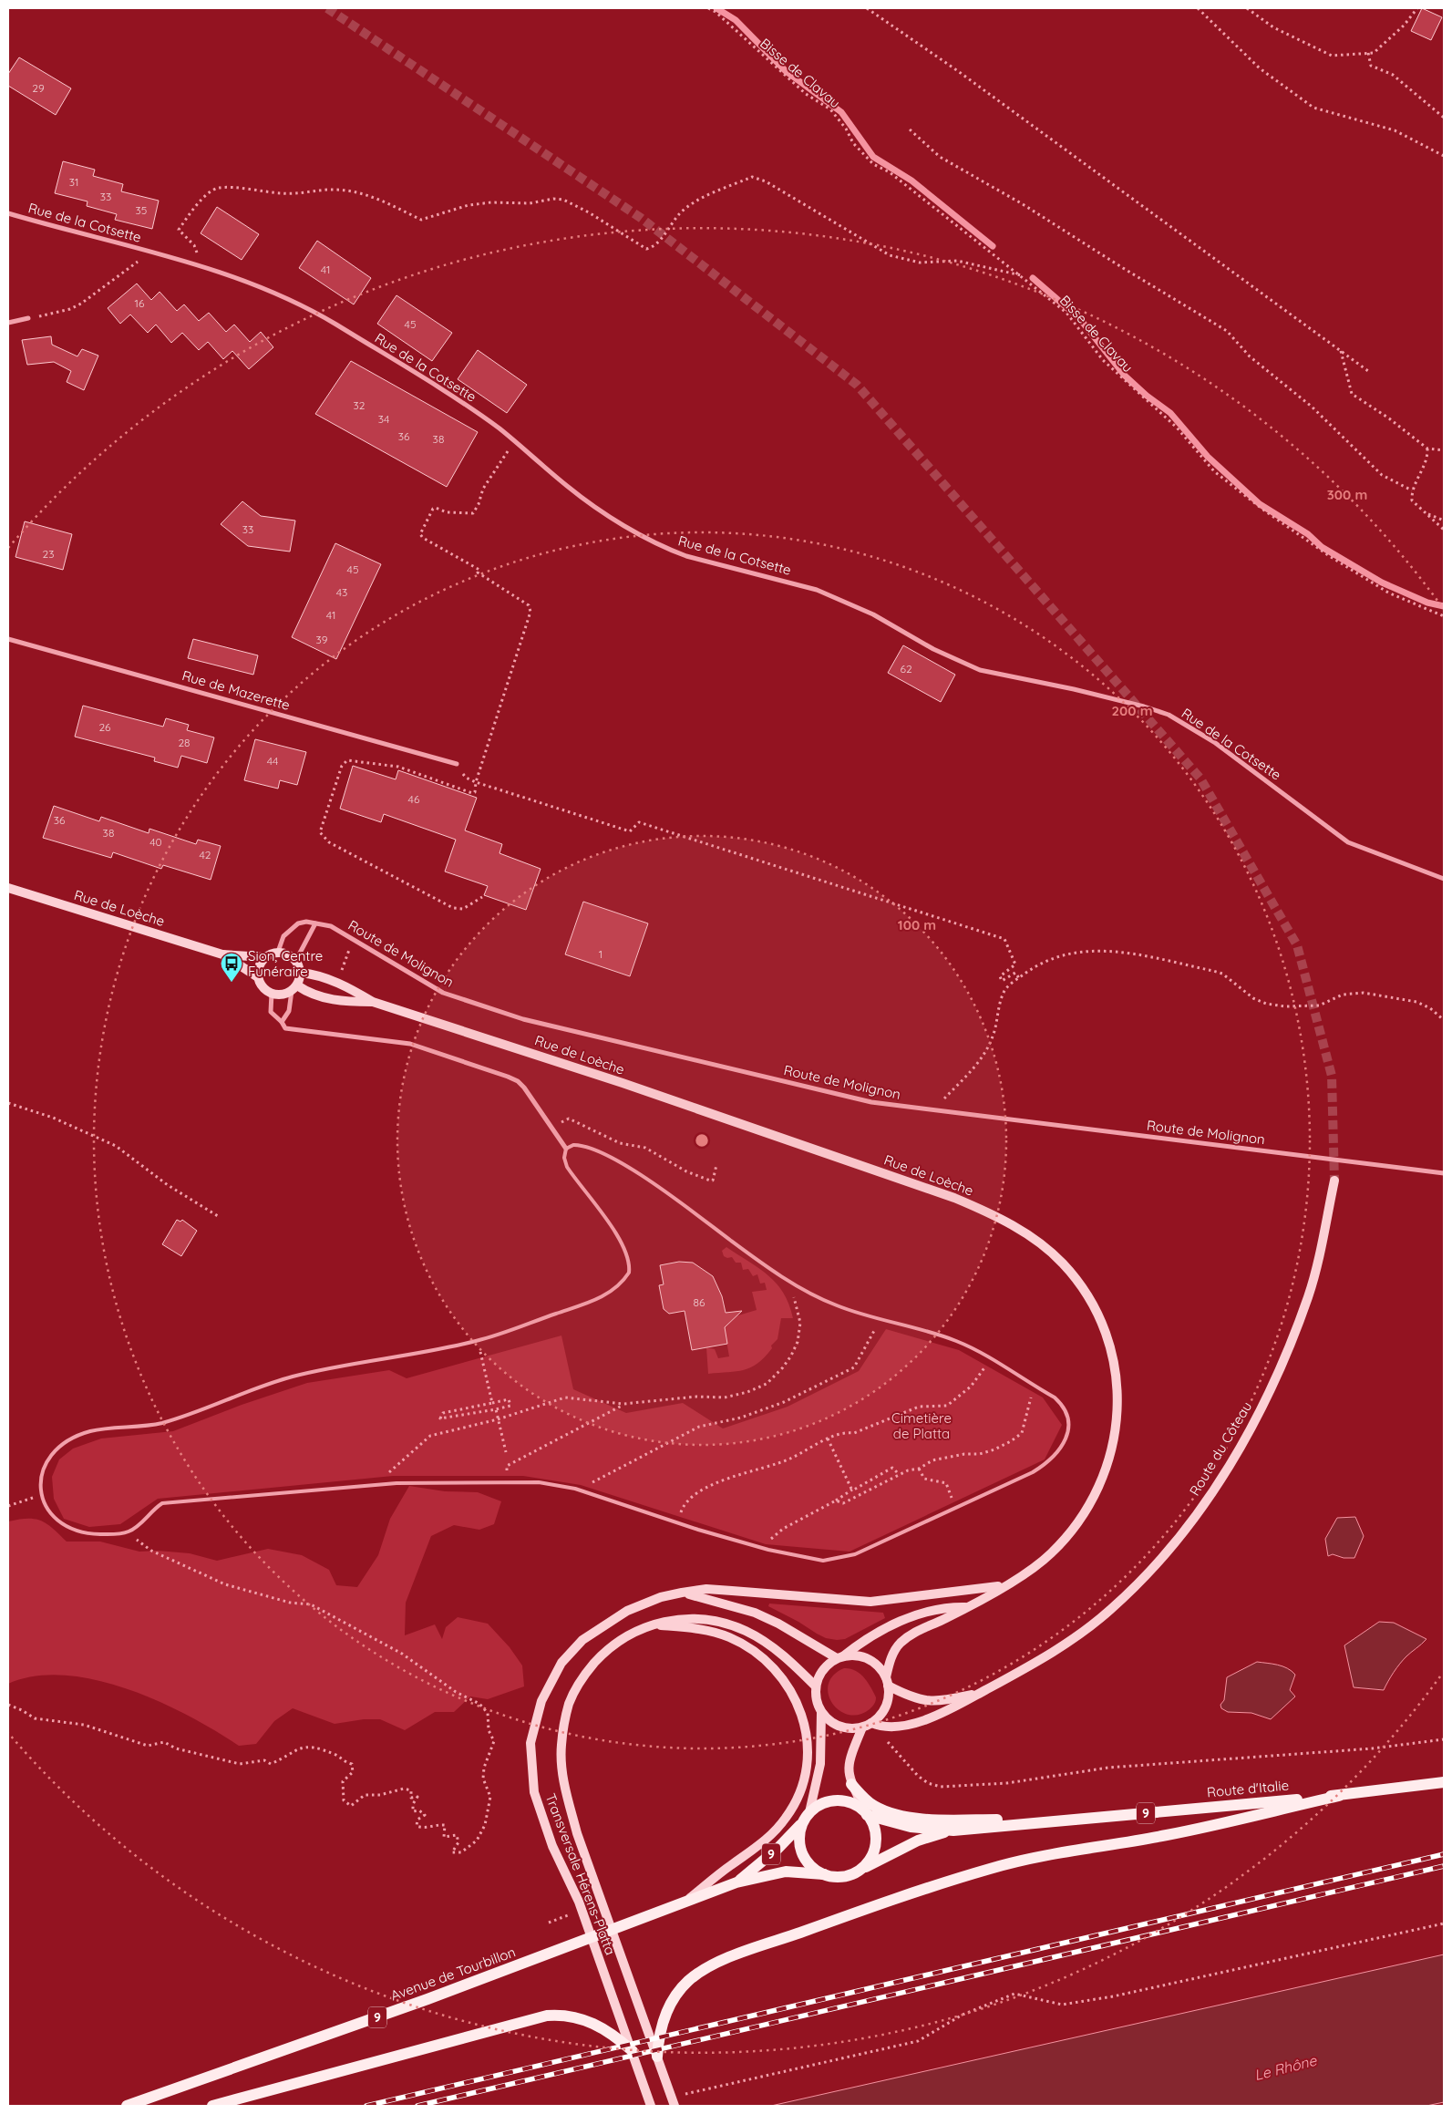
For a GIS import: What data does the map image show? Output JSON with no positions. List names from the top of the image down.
{
  "streets": {
    "main road": ["Route d'Italie", "9", "Avenue de Tourbillon"],
    "street": [
      "Rue de la Cotsette",
      "Rue de Mazerette",
      "Rue de Loèche",
      "Route de Molignon",
      "Route du Côteau",
      "Transversale Hérens-Platta"
    ],
    "path": ["Bisse de Clavau"]
  },
  "crossings": [
    ["Rue de Loèche", "Route de Molignon"],
    ["Rue de Loèche", "Route du Côteau"],
    ["Rue de Loèche", "Transversale Hérens-Platta"],
    ["Route du Côteau", "Transversale Hérens-Platta"],
    ["Route d'Italie", "Avenue de Tourbillon"]
  ],
  "water": ["Le Rhône"],
  "parks": ["Cimetière de Platta"],
  "places": {
    "bus stop": ["Sion, Centre Funéraire"]
  },
  "house_numbers": [
    "29",
    "31",
    "33",
    "35",
    "41",
    "16",
    "45",
    "32",
    "34",
    "36",
    "38",
    "33",
    "23",
    "45",
    "43",
    "41",
    "39",
    "62",
    "26",
    "28",
    "44",
    "46",
    "36",
    "38",
    "40",
    "42",
    "1",
    "86"
  ],
  "rings": ["300 m", "200 m", "100 m"]
}
